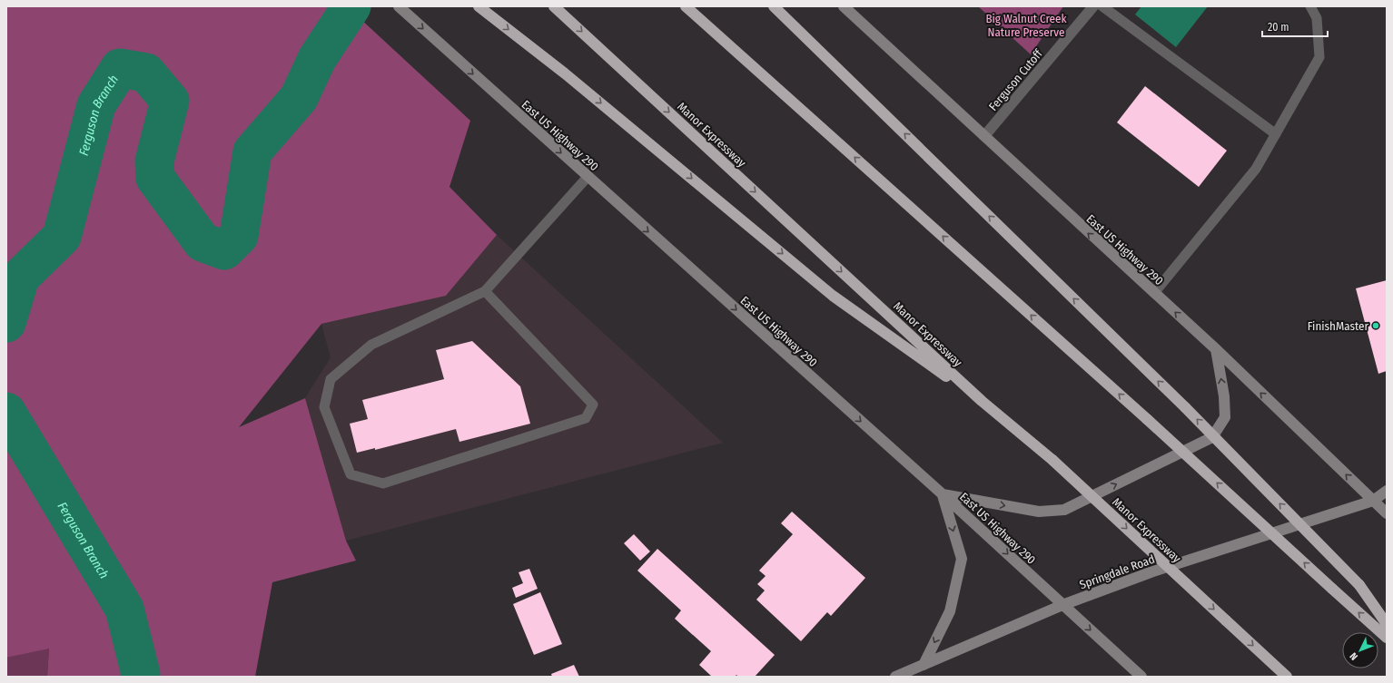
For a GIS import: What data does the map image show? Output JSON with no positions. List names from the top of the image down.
{
  "streets": {
    "highway": ["Manor Expressway"],
    "main road": ["East US Highway 290", "Springdale Road"],
    "street": ["Ferguson Cutoff"]
  },
  "crossings": [
    ["Ferguson Cutoff", "East US Highway 290"],
    ["East US Highway 290", "Springdale Road"]
  ],
  "water": ["Ferguson Branch"],
  "parks": ["Big Walnut Creek Nature Preserve"],
  "places": ["FinishMaster"],
  "scale_bar": "20 m",
  "north": "bottom left"
}
